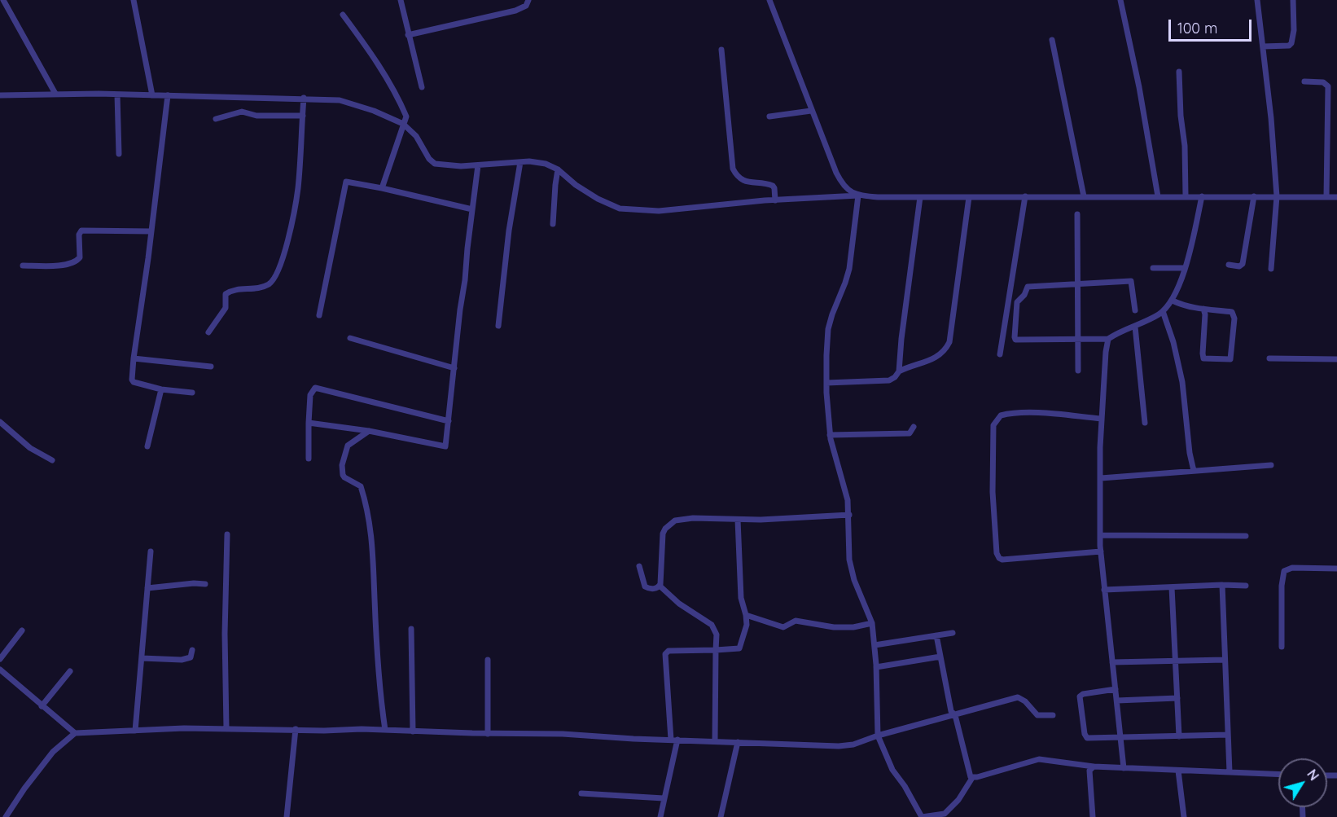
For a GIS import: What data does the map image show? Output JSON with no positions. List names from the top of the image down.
{
  "scale_bar": "100 m",
  "north": "top right"
}
